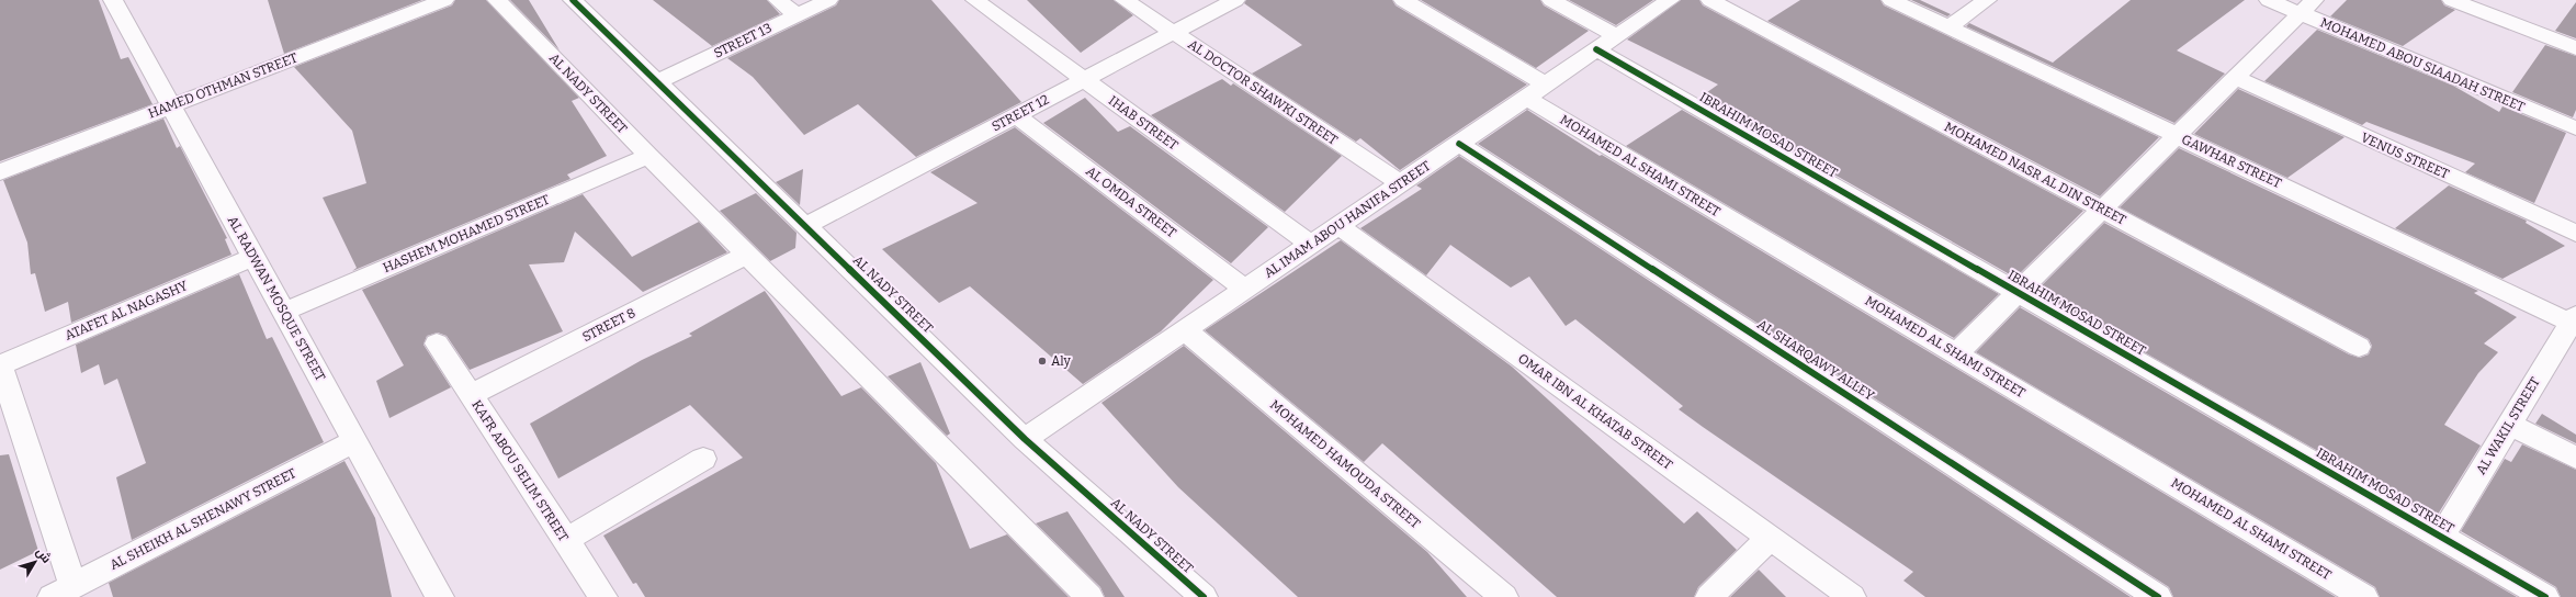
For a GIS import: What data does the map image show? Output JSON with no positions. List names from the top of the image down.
{
  "streets": {
    "street": [
      "STREET 13",
      "MOHAMED ABOU SIAADAH STREET",
      "HAMED OTHMAN STREET",
      "AL DOCTOR SHAWKI STREET",
      "AL NADY STREET",
      "STREET 12",
      "IHAB STREET",
      "IBRAHIM MOSAD STREET",
      "VENUS STREET",
      "GAWHAR STREET",
      "MOHAMED AL SHAMI STREET",
      "MOHAMED NASR AL DIN STREET",
      "AL OMDA STREET",
      "AL IMAM ABOU HANIFA STREET",
      "HASHEM MOHAMED STREET",
      "AL RADWAN MOSQUE STREET",
      "ATAFET AL NAGASHY",
      "STREET 8",
      "AL SHARQAWY ALLEY",
      "OMAR IBN AL KHATAB STREET",
      "AL WAKIL STREET",
      "MOHAMED HAMOUDA STREET",
      "KAFR ABOU SELIM STREET",
      "AL SHEIKH AL SHENAWY STREET"
    ]
  },
  "crossings": [
    ["STREET 13", "AL NADY STREET"],
    ["HAMED OTHMAN STREET", "AL RADWAN MOSQUE STREET"],
    ["AL DOCTOR SHAWKI STREET", "STREET 12"],
    ["AL DOCTOR SHAWKI STREET", "AL IMAM ABOU HANIFA STREET"],
    ["AL NADY STREET", "STREET 12"],
    ["AL NADY STREET", "AL IMAM ABOU HANIFA STREET"],
    ["AL NADY STREET", "HASHEM MOHAMED STREET"],
    ["AL NADY STREET", "STREET 8"],
    ["STREET 12", "IHAB STREET"],
    ["STREET 12", "AL OMDA STREET"],
    ["IHAB STREET", "AL IMAM ABOU HANIFA STREET"],
    ["IBRAHIM MOSAD STREET", "AL IMAM ABOU HANIFA STREET"],
    ["IBRAHIM MOSAD STREET", "AL WAKIL STREET"],
    ["GAWHAR STREET", "AL WAKIL STREET"],
    ["MOHAMED AL SHAMI STREET", "AL IMAM ABOU HANIFA STREET"],
    ["AL OMDA STREET", "AL IMAM ABOU HANIFA STREET"],
    ["AL IMAM ABOU HANIFA STREET", "AL SHARQAWY ALLEY"],
    ["AL IMAM ABOU HANIFA STREET", "OMAR IBN AL KHATAB STREET"],
    ["AL IMAM ABOU HANIFA STREET", "MOHAMED HAMOUDA STREET"],
    ["HASHEM MOHAMED STREET", "AL RADWAN MOSQUE STREET"],
    ["AL RADWAN MOSQUE STREET", "ATAFET AL NAGASHY"],
    ["AL RADWAN MOSQUE STREET", "AL SHEIKH AL SHENAWY STREET"],
    ["STREET 8", "KAFR ABOU SELIM STREET"]
  ],
  "places": ["Aly"],
  "north": "top right"
}
